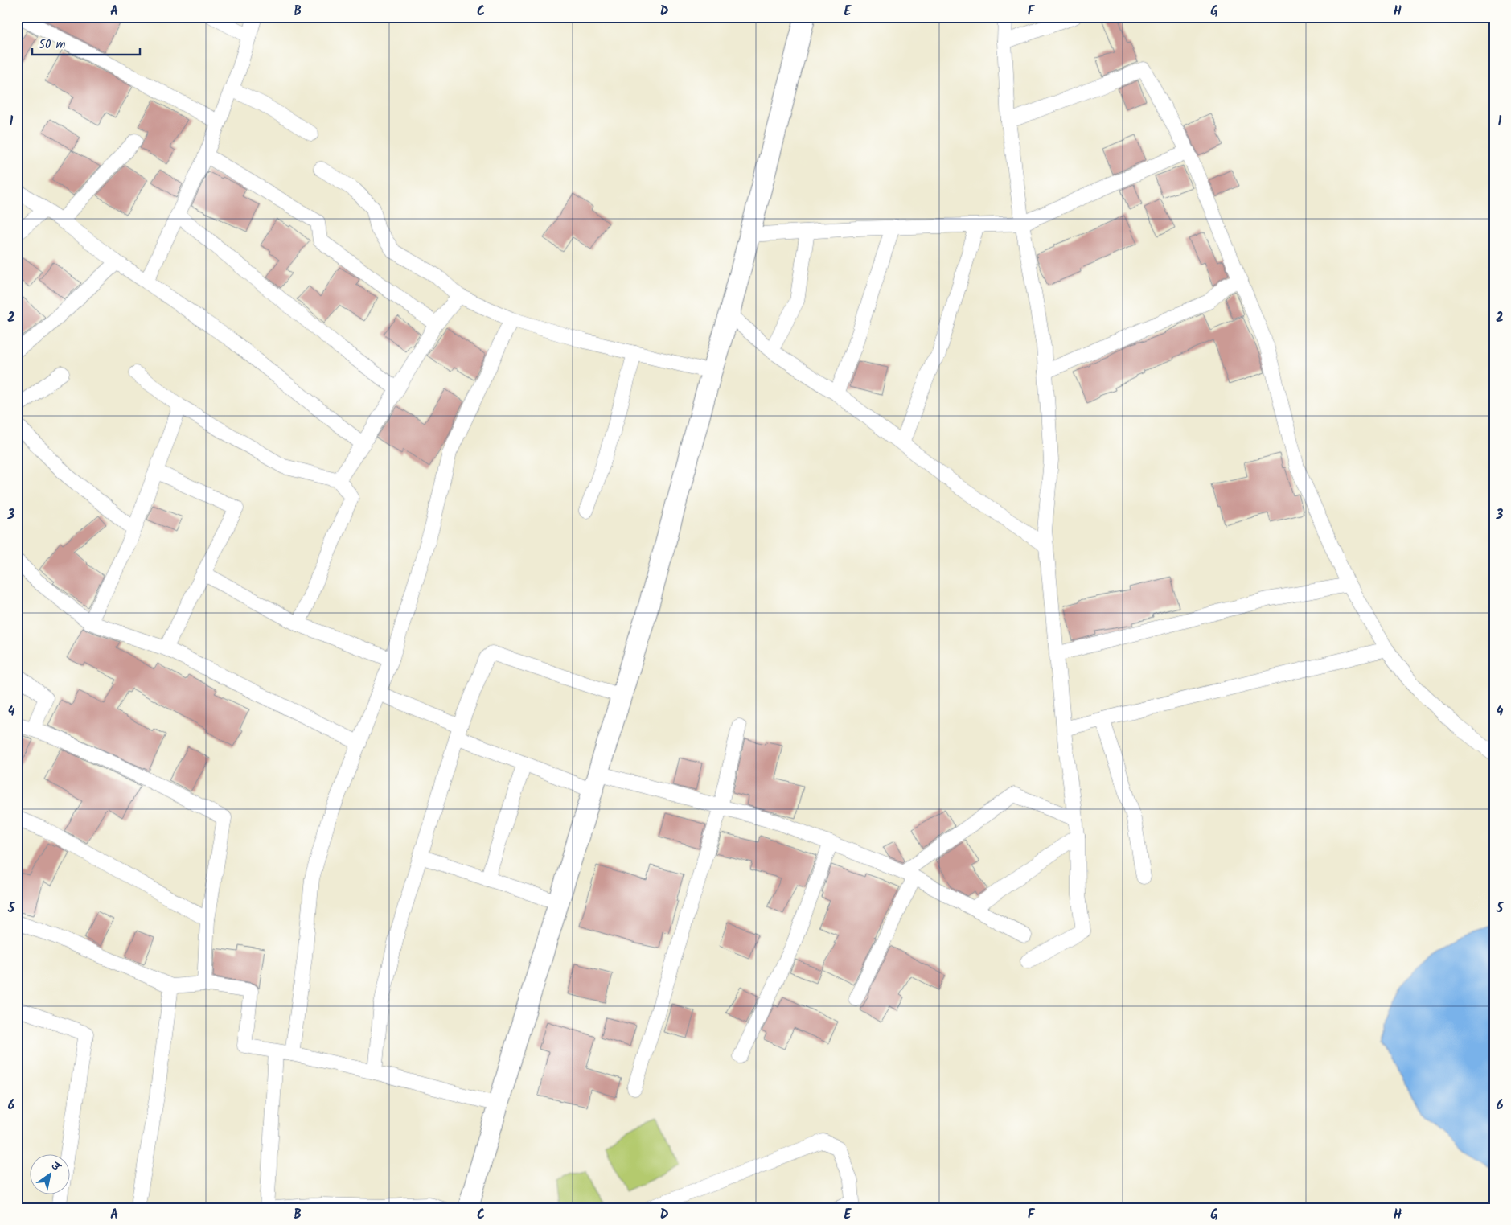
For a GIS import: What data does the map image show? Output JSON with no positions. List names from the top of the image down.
{
  "scale_bar": "50 m",
  "north": "top right",
  "grid": {
    "columns": [
      "A",
      "B",
      "C",
      "D",
      "E",
      "F",
      "G",
      "H"
    ],
    "rows": [
      "1",
      "2",
      "3",
      "4",
      "5",
      "6"
    ]
  }
}
